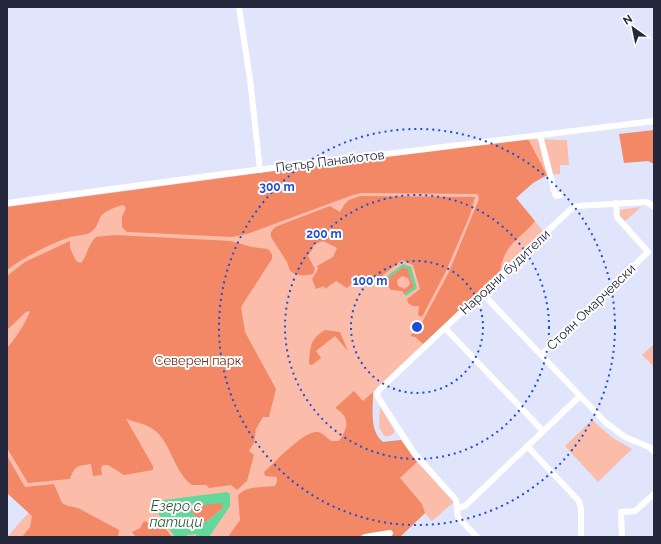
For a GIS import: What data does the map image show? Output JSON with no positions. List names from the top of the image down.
{
  "streets": {
    "street": ["Петър Панайотов", "Народни будители", "Стоян Омарчевски"]
  },
  "crossings": [
    ["Народни будители", "Стоян Омарчевски"]
  ],
  "water": ["Езеро с патици"],
  "parks": ["Северен парк"],
  "north": "top left",
  "rings": ["300 m", "200 m", "100 m"]
}
